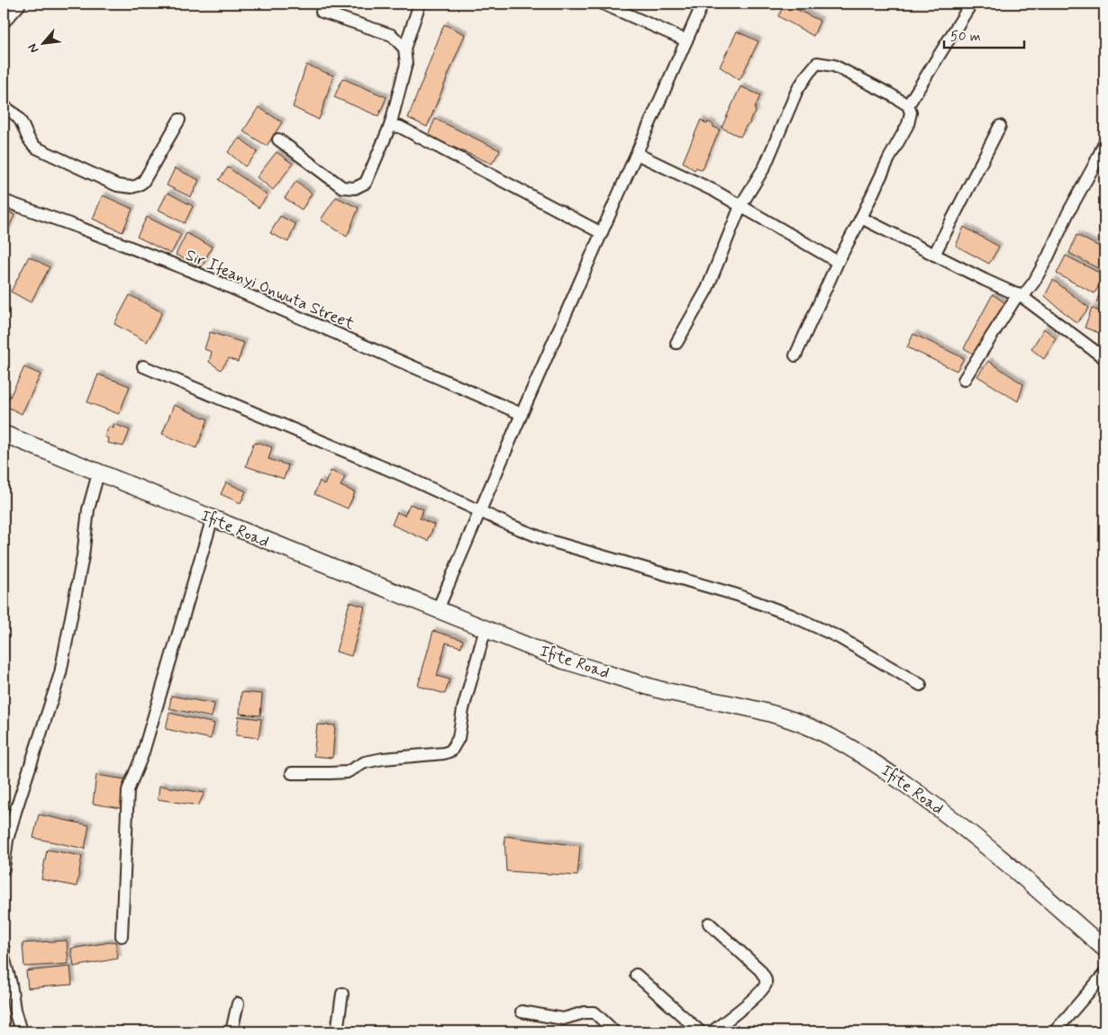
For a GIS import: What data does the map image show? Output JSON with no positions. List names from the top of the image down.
{
  "streets": {
    "street": ["Sir Ifeanyi Onwuta Street", "Ifite Road"]
  },
  "scale_bar": "50 m",
  "north": "bottom left"
}
